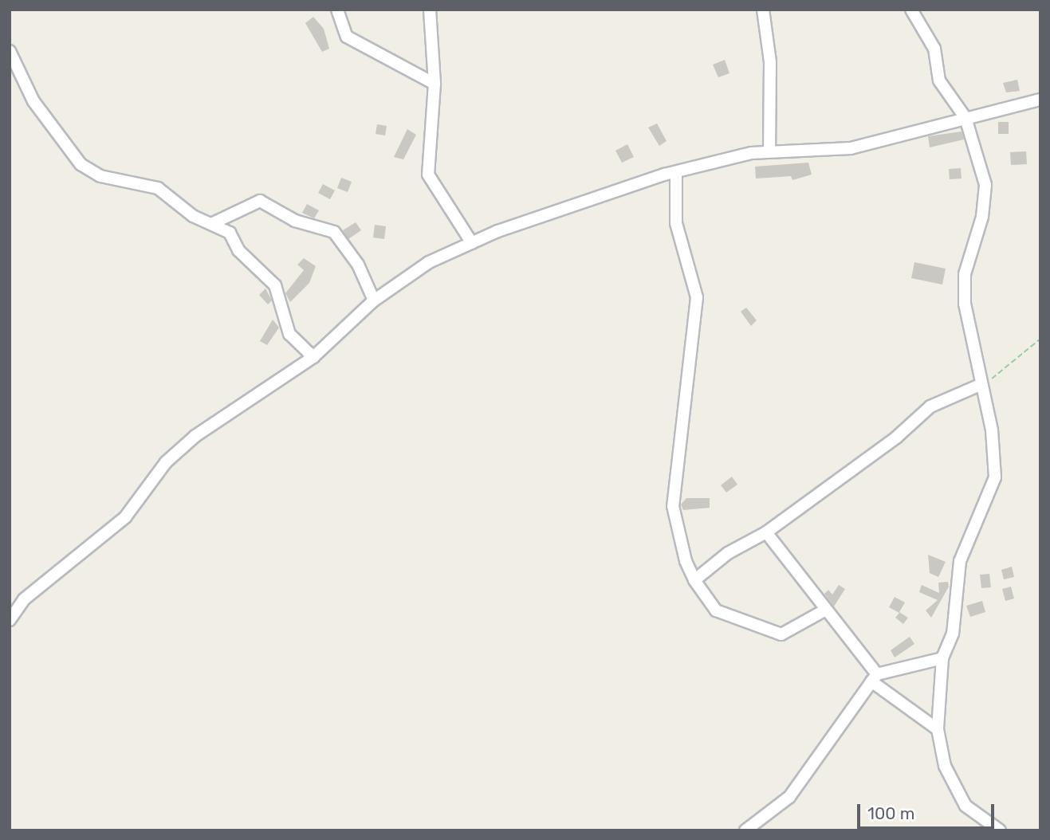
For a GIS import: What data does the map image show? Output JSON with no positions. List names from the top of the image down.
{
  "scale_bar": "100 m"
}
